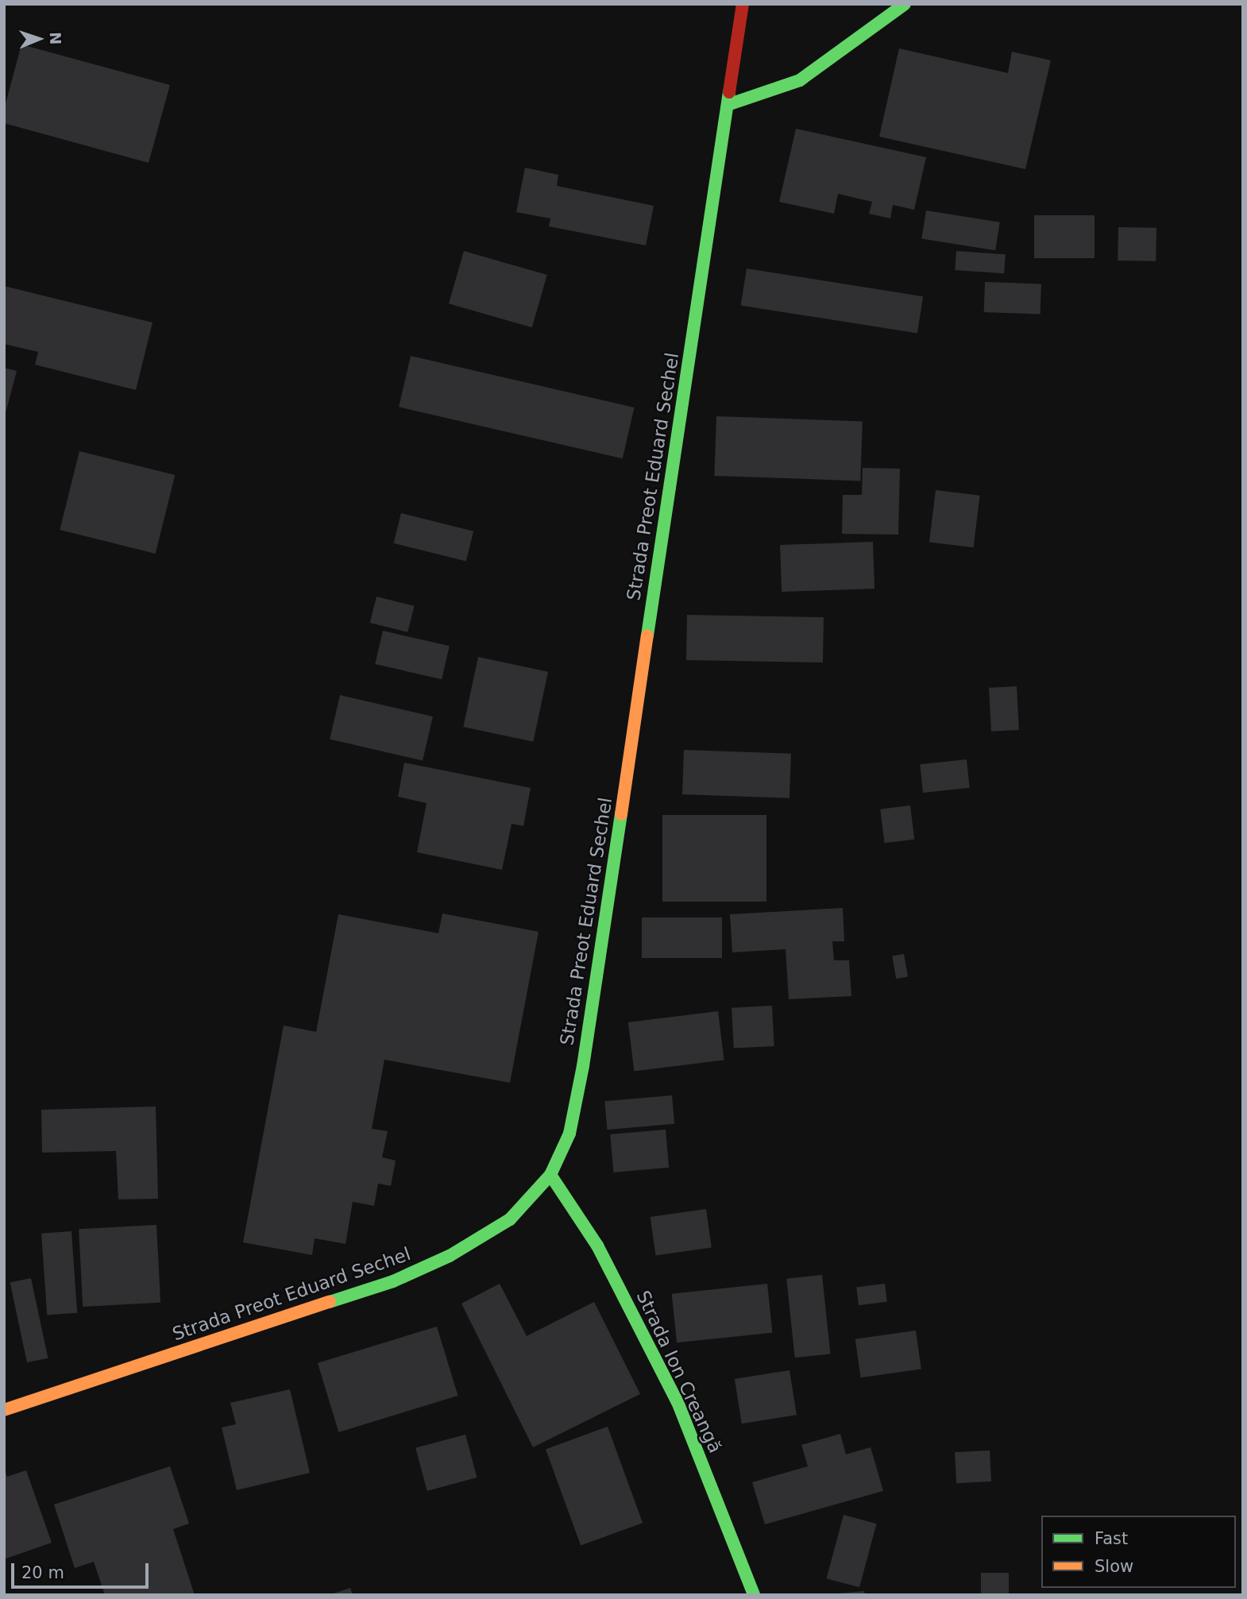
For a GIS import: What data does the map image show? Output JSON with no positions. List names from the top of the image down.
{
  "streets": {
    "street": ["Strada Preot Eduard Sechel", "Strada Ion Creangă"]
  },
  "crossings": [
    ["Strada Preot Eduard Sechel", "Strada Ion Creangă"]
  ],
  "legend": ["Fast", "Slow"],
  "scale_bar": "20 m",
  "north": "right"
}
